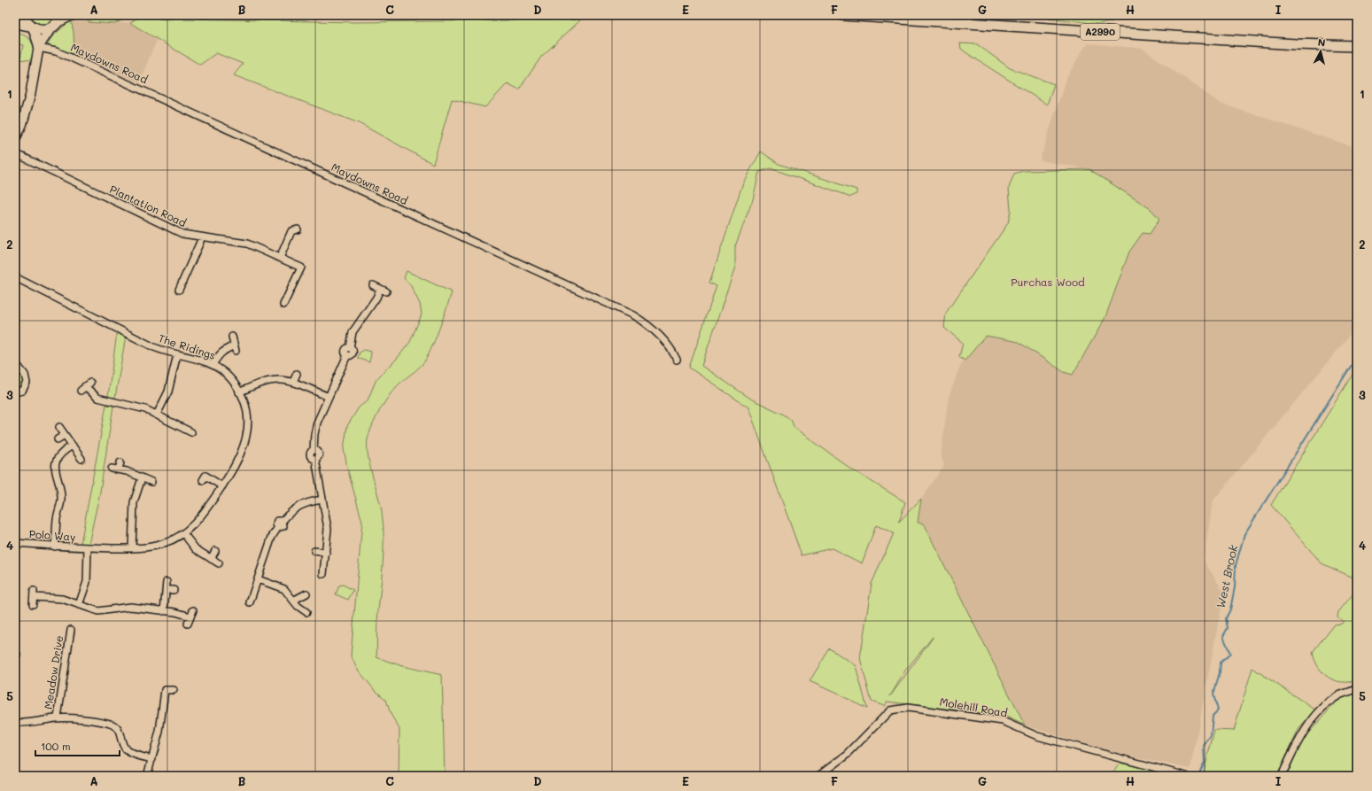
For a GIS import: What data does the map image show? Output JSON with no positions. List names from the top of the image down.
{
  "streets": {
    "main road": ["A2990"],
    "street": [
      "Maydowns Road",
      "Plantation Road",
      "The Ridings",
      "Polo Way",
      "Meadow Drive",
      "Molehill Road"
    ]
  },
  "crossings": [
    ["The Ridings", "Polo Way"]
  ],
  "water": ["West Brook"],
  "parks": ["Purchas Wood"],
  "scale_bar": "100 m",
  "north": "top",
  "grid": {
    "columns": [
      "A",
      "B",
      "C",
      "D",
      "E",
      "F",
      "G",
      "H",
      "I"
    ],
    "rows": [
      "1",
      "2",
      "3",
      "4",
      "5"
    ]
  }
}
